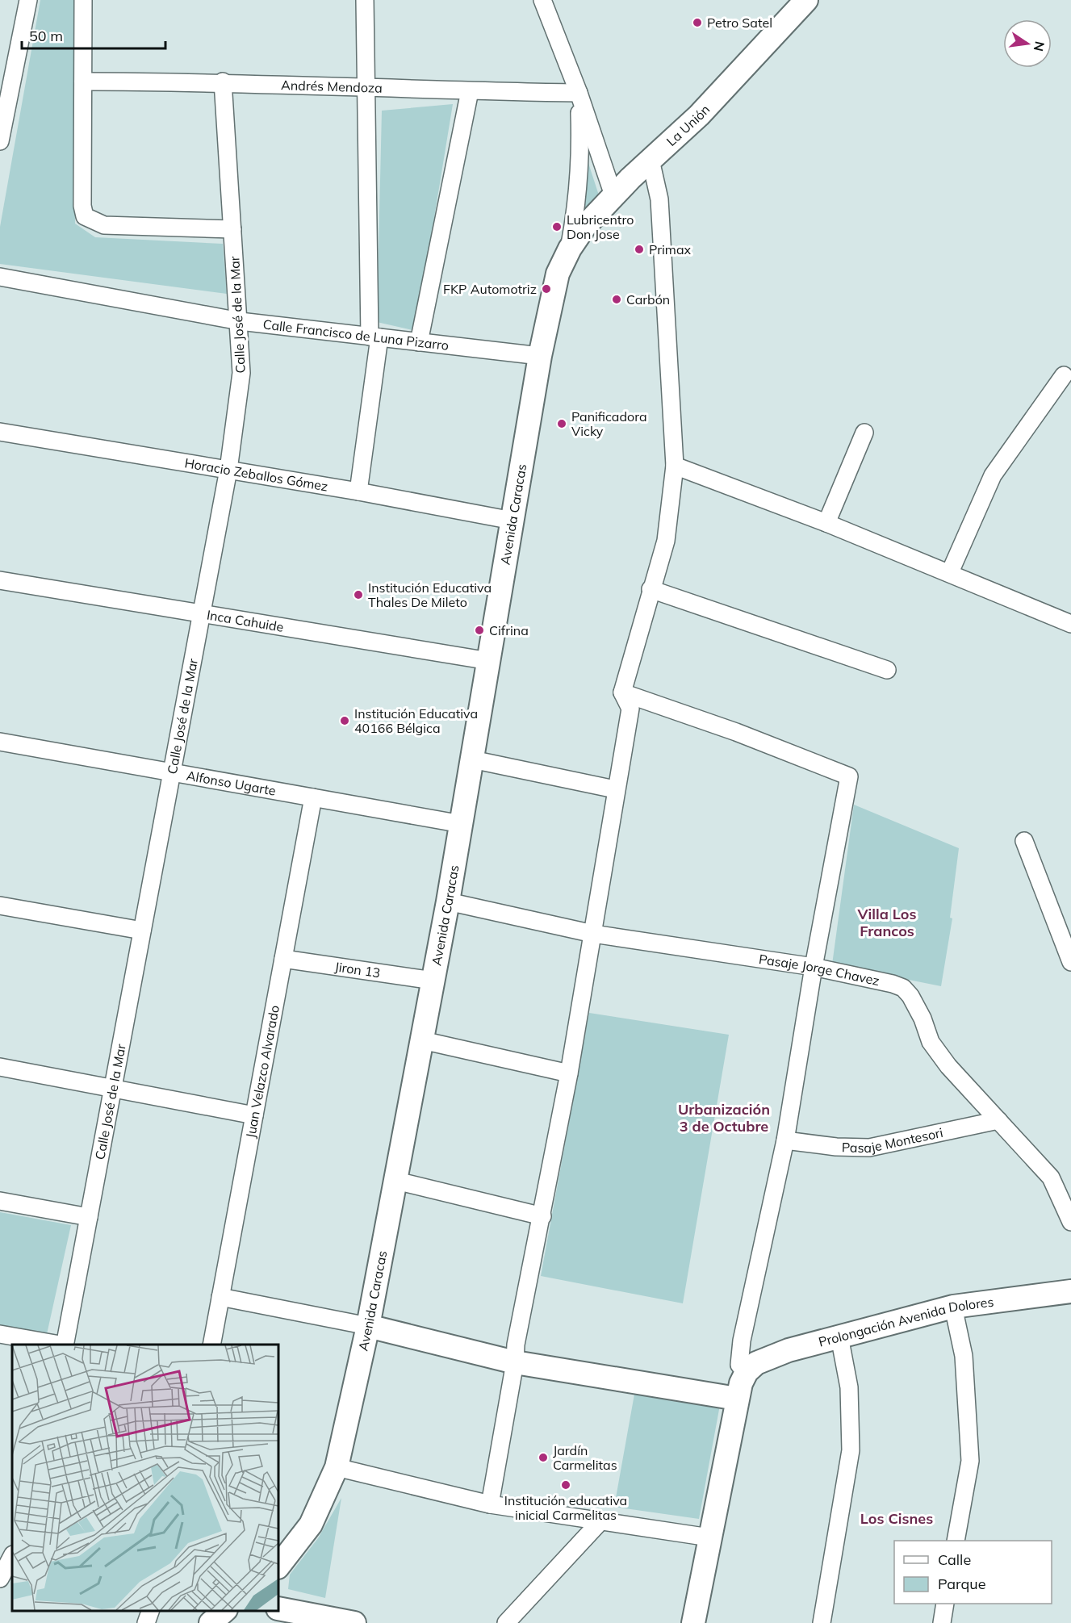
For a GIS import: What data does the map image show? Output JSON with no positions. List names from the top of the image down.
{
  "streets": {
    "main road": ["La Unión", "Avenida Caracas", "Prolongación Avenida Dolores"],
    "street": [
      "Andrés Mendoza",
      "Calle José de la Mar",
      "Calle Francisco de Luna Pizarro",
      "Horacio Zeballos Gómez",
      "Inca Cahuide",
      "Alfonso Ugarte",
      "Jiron 13",
      "Pasaje Jorge Chavez",
      "Juan Velazco Alvarado",
      "Pasaje Montesori"
    ]
  },
  "crossings": [
    ["Andrés Mendoza", "Calle José de la Mar"],
    ["La Unión", "Avenida Caracas"],
    ["Calle José de la Mar", "Calle Francisco de Luna Pizarro"],
    ["Calle José de la Mar", "Horacio Zeballos Gómez"],
    ["Calle José de la Mar", "Inca Cahuide"],
    ["Calle José de la Mar", "Alfonso Ugarte"],
    ["Calle Francisco de Luna Pizarro", "Avenida Caracas"],
    ["Horacio Zeballos Gómez", "Avenida Caracas"],
    ["Avenida Caracas", "Inca Cahuide"],
    ["Avenida Caracas", "Alfonso Ugarte"],
    ["Avenida Caracas", "Jiron 13"],
    ["Avenida Caracas", "Pasaje Jorge Chavez"],
    ["Alfonso Ugarte", "Juan Velazco Alvarado"],
    ["Jiron 13", "Juan Velazco Alvarado"],
    ["Pasaje Jorge Chavez", "Pasaje Montesori"]
  ],
  "districts": ["Villa Los Francos", "Urbanización 3 de Octubre", "Los Cisnes"],
  "places": [
    "Petro Satel",
    "Lubricentro Don Jose",
    "Primax",
    "FKP Automotriz",
    "Carbón",
    "Panificadora Vicky",
    "Institución Educativa Thales De Mileto",
    "Cifrina",
    "Institución Educativa 40166 Bélgica",
    "Jardín Carmelitas",
    "Institución educativa inicial Carmelitas"
  ],
  "legend": ["Calle", "Parque"],
  "scale_bar": "50 m",
  "north": "right"
}
